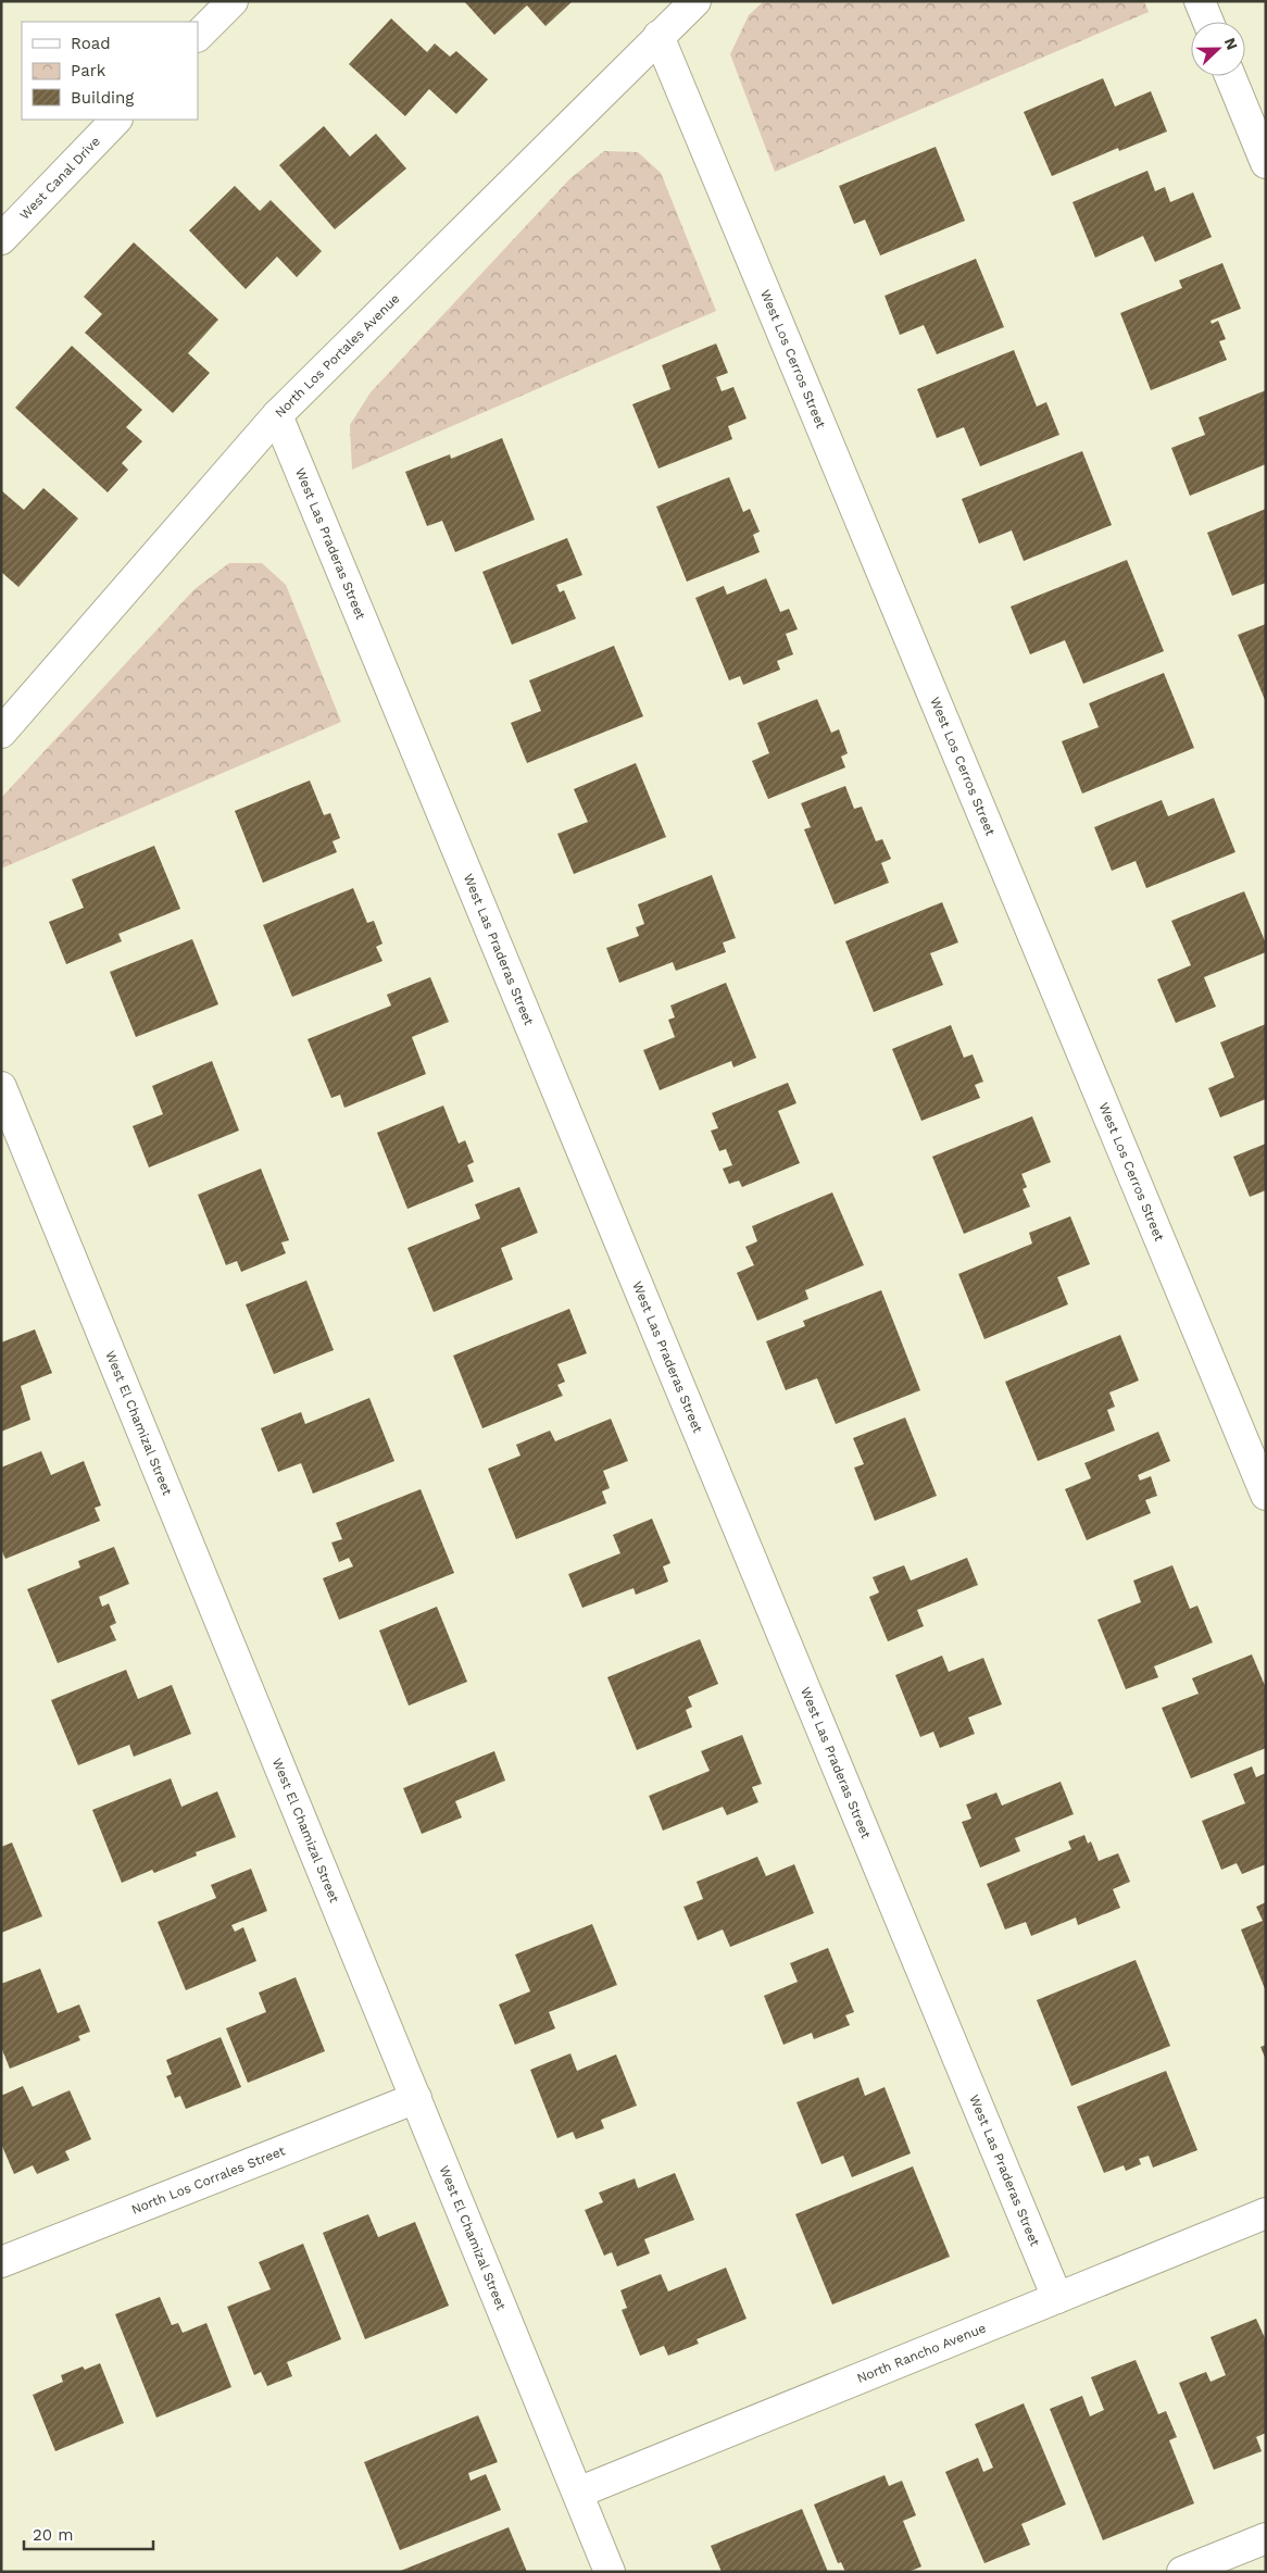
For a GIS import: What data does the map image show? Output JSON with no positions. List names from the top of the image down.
{
  "streets": {
    "street": [
      "West Canal Drive",
      "North Los Portales Avenue",
      "West Los Cerros Street",
      "West Las Praderas Street",
      "West El Chamizal Street",
      "North Los Corrales Street",
      "North Rancho Avenue"
    ]
  },
  "crossings": [
    ["North Los Portales Avenue", "West Los Cerros Street"],
    ["North Los Portales Avenue", "West Las Praderas Street"],
    ["West Las Praderas Street", "North Rancho Avenue"],
    ["West El Chamizal Street", "North Los Corrales Street"],
    ["West El Chamizal Street", "North Rancho Avenue"]
  ],
  "legend": ["Road", "Park", "Building"],
  "scale_bar": "20 m",
  "north": "right"
}
